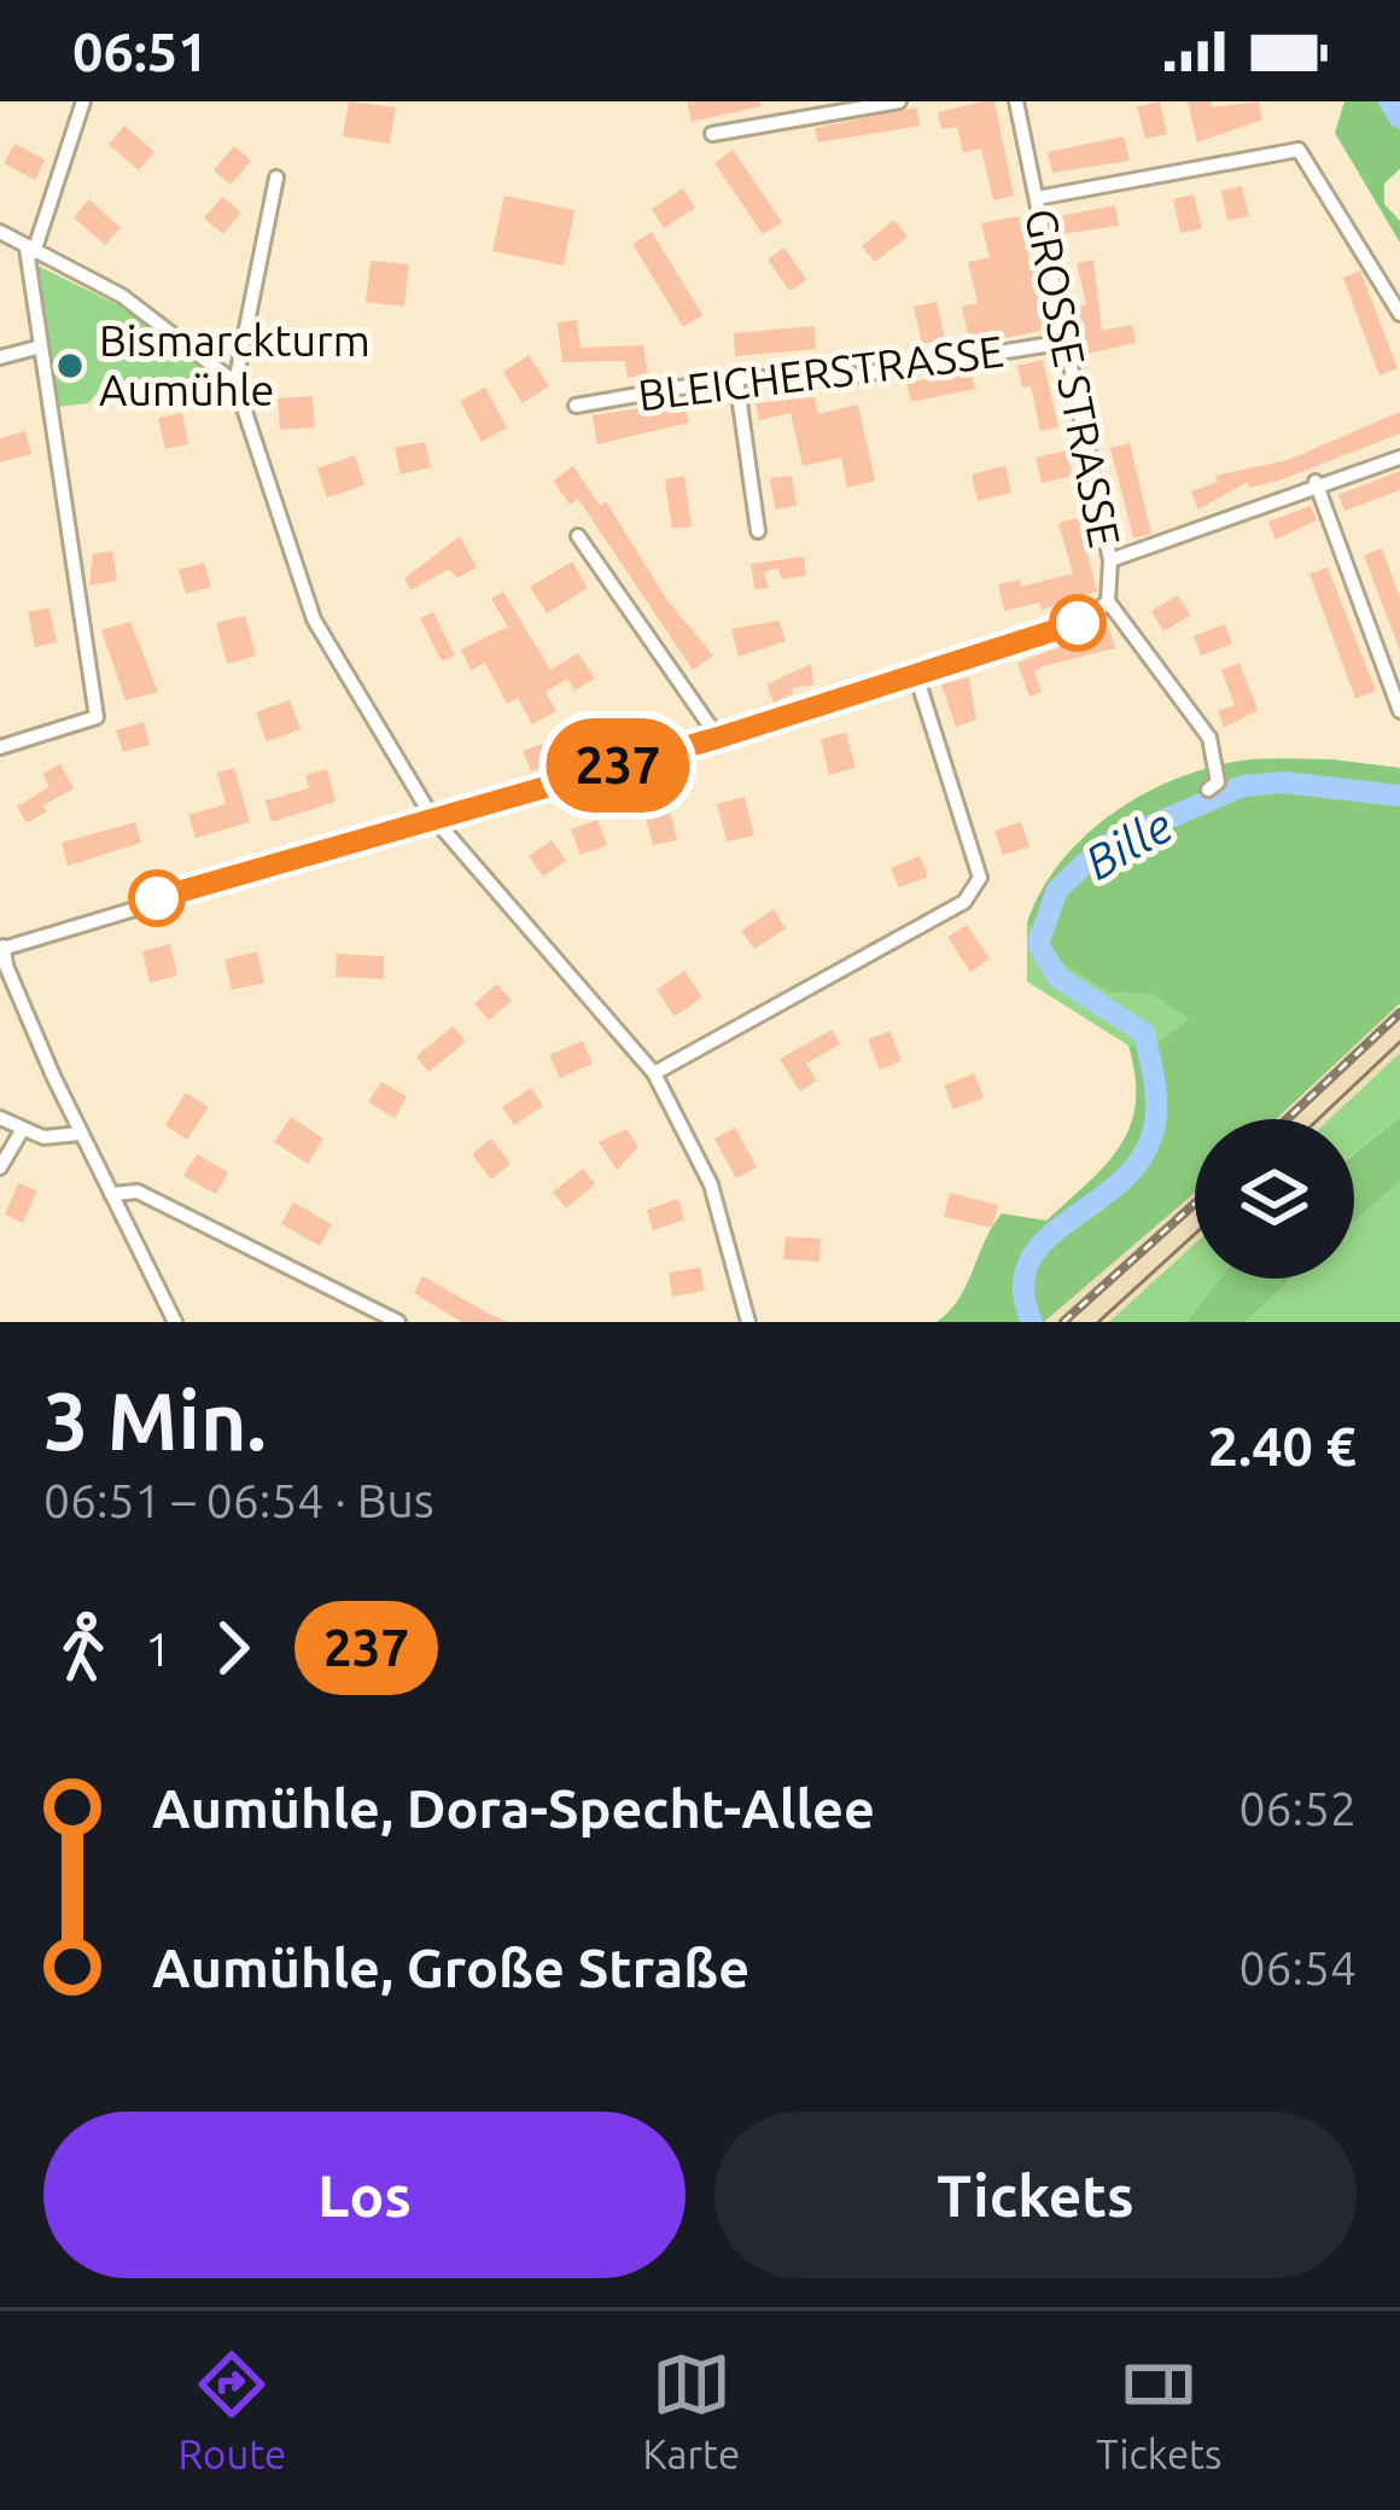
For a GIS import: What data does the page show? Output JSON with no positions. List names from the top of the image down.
{
  "streets": {
    "street": ["BLEICHERSTRASSE", "GROSSE STRASSE"]
  },
  "crossings": [
    ["BLEICHERSTRASSE", "GROSSE STRASSE"]
  ],
  "water": ["Bille"],
  "places": ["Bismarckturm Aumühle"],
  "lines": ["bus line 237"],
  "page": {
    "status": "06:51",
    "on_map": "237",
    "heading": ["3 Min.", "06:51 – 06:54 · Bus", "2.40 €"],
    "legs": ["1", "237"],
    "list": [
      {
        "name": "Aumühle, Dora-Specht-Allee",
        "value": "06:52"
      },
      {
        "name": "Aumühle, Große Straße",
        "value": "06:54"
      }
    ],
    "buttons": ["Los", "Tickets"],
    "tabs": ["Route", "Karte", "Tickets"]
  }
}
